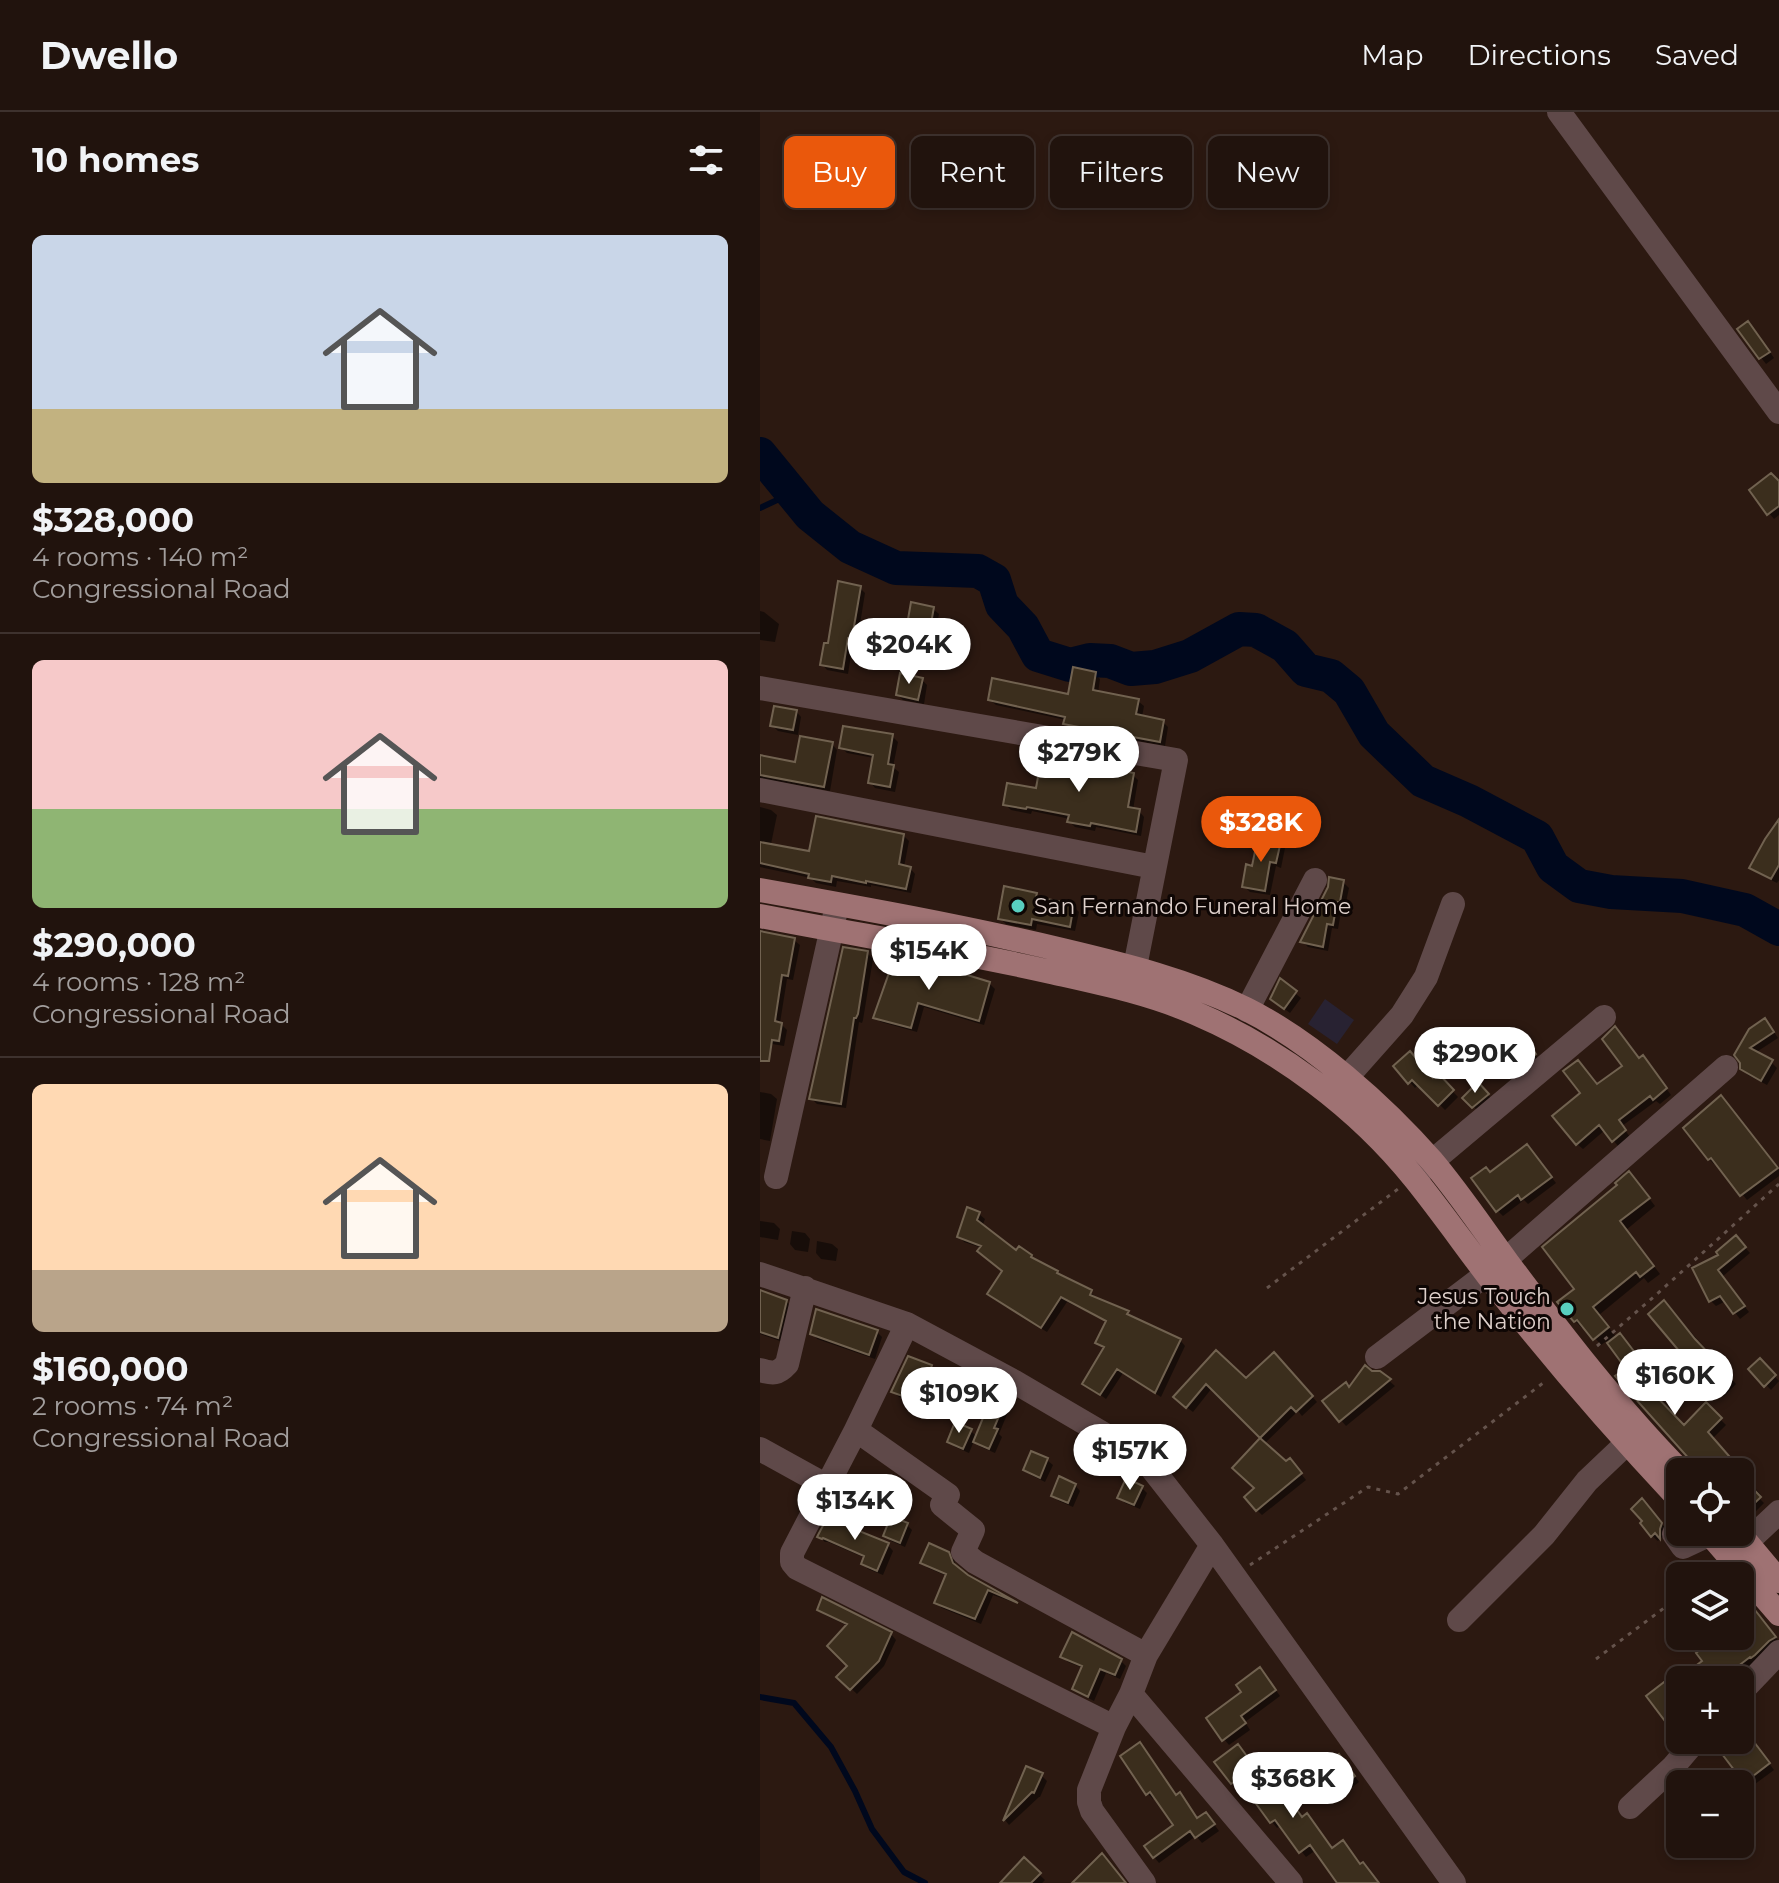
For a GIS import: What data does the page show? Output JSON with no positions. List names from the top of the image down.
{
  "places": ["San Fernando Funeral Home", "Jesus Touch the Nation"],
  "page": {
    "header": "Dwello",
    "nav": ["Map", "Directions", "Saved"],
    "heading": "10 homes",
    "chip": [
      "Buy",
      "Rent",
      "Filters",
      "New"
    ],
    "list": [
      {
        "name": "$328,000",
        "note": "4 rooms · 140 m² · Congressional Road"
      },
      {
        "name": "$290,000",
        "note": "4 rooms · 128 m² · Congressional Road"
      },
      {
        "name": "$160,000",
        "note": "2 rooms · 74 m² · Congressional Road"
      }
    ],
    "price": [
      "$204K",
      "$279K",
      "$328K",
      "$154K",
      "$290K",
      "$160K",
      "$109K",
      "$157K",
      "$134K",
      "$368K"
    ],
    "map_buttons": ["+", "−"]
  }
}
